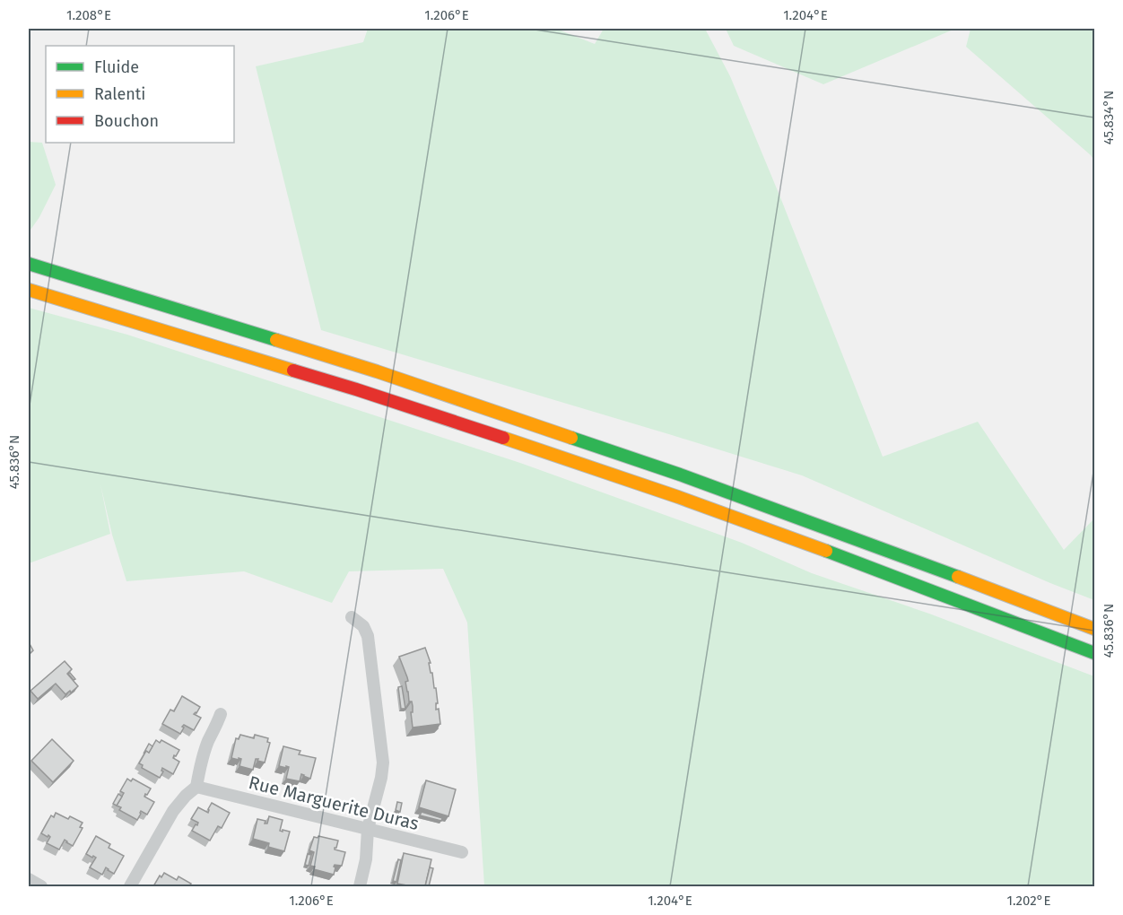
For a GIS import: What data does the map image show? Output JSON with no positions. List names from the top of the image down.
{
  "streets": {
    "street": ["Rue Marguerite Duras"]
  },
  "legend": ["Fluide", "Ralenti", "Bouchon"],
  "coordinates": [
    "1.208°E",
    "1.206°E",
    "1.204°E",
    "45.834°N",
    "45.836°N",
    "1.202°E"
  ]
}
